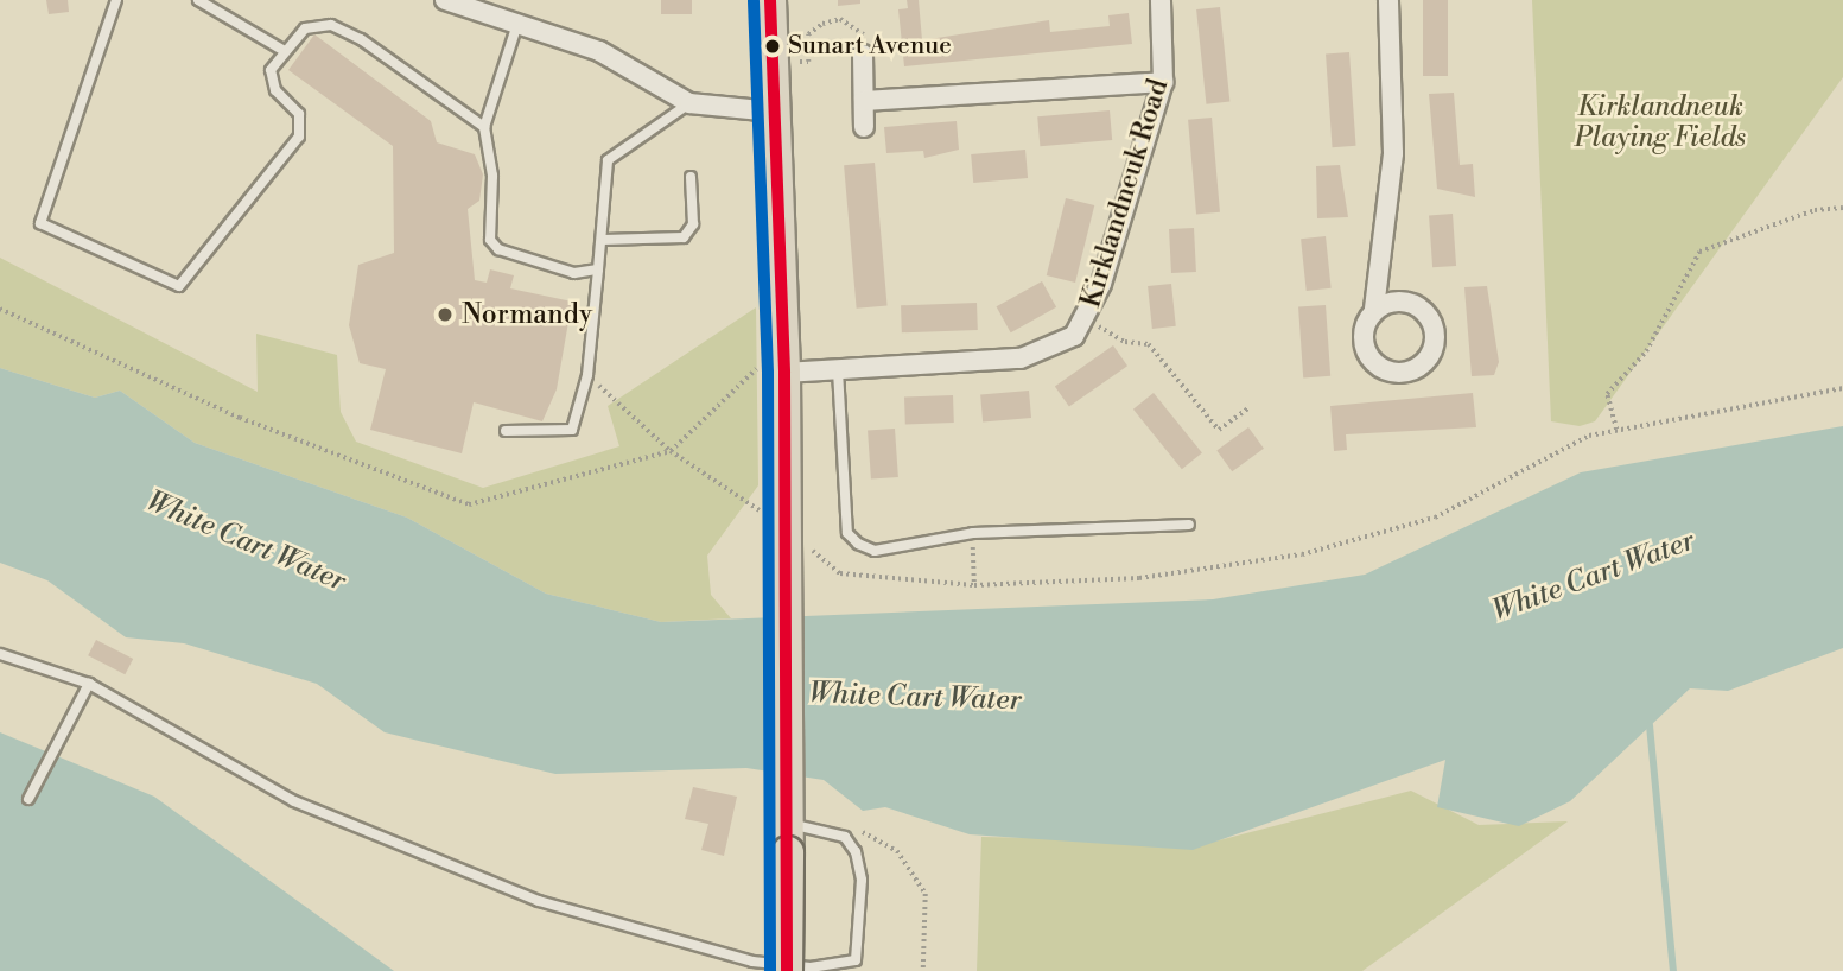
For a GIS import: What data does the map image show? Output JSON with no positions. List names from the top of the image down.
{
  "streets": {
    "street": ["Kirklandneuk Road"]
  },
  "water": ["White Cart Water"],
  "parks": ["Kirklandneuk Playing Fields"],
  "places": ["Sunart Avenue", "Normandy"]
}
